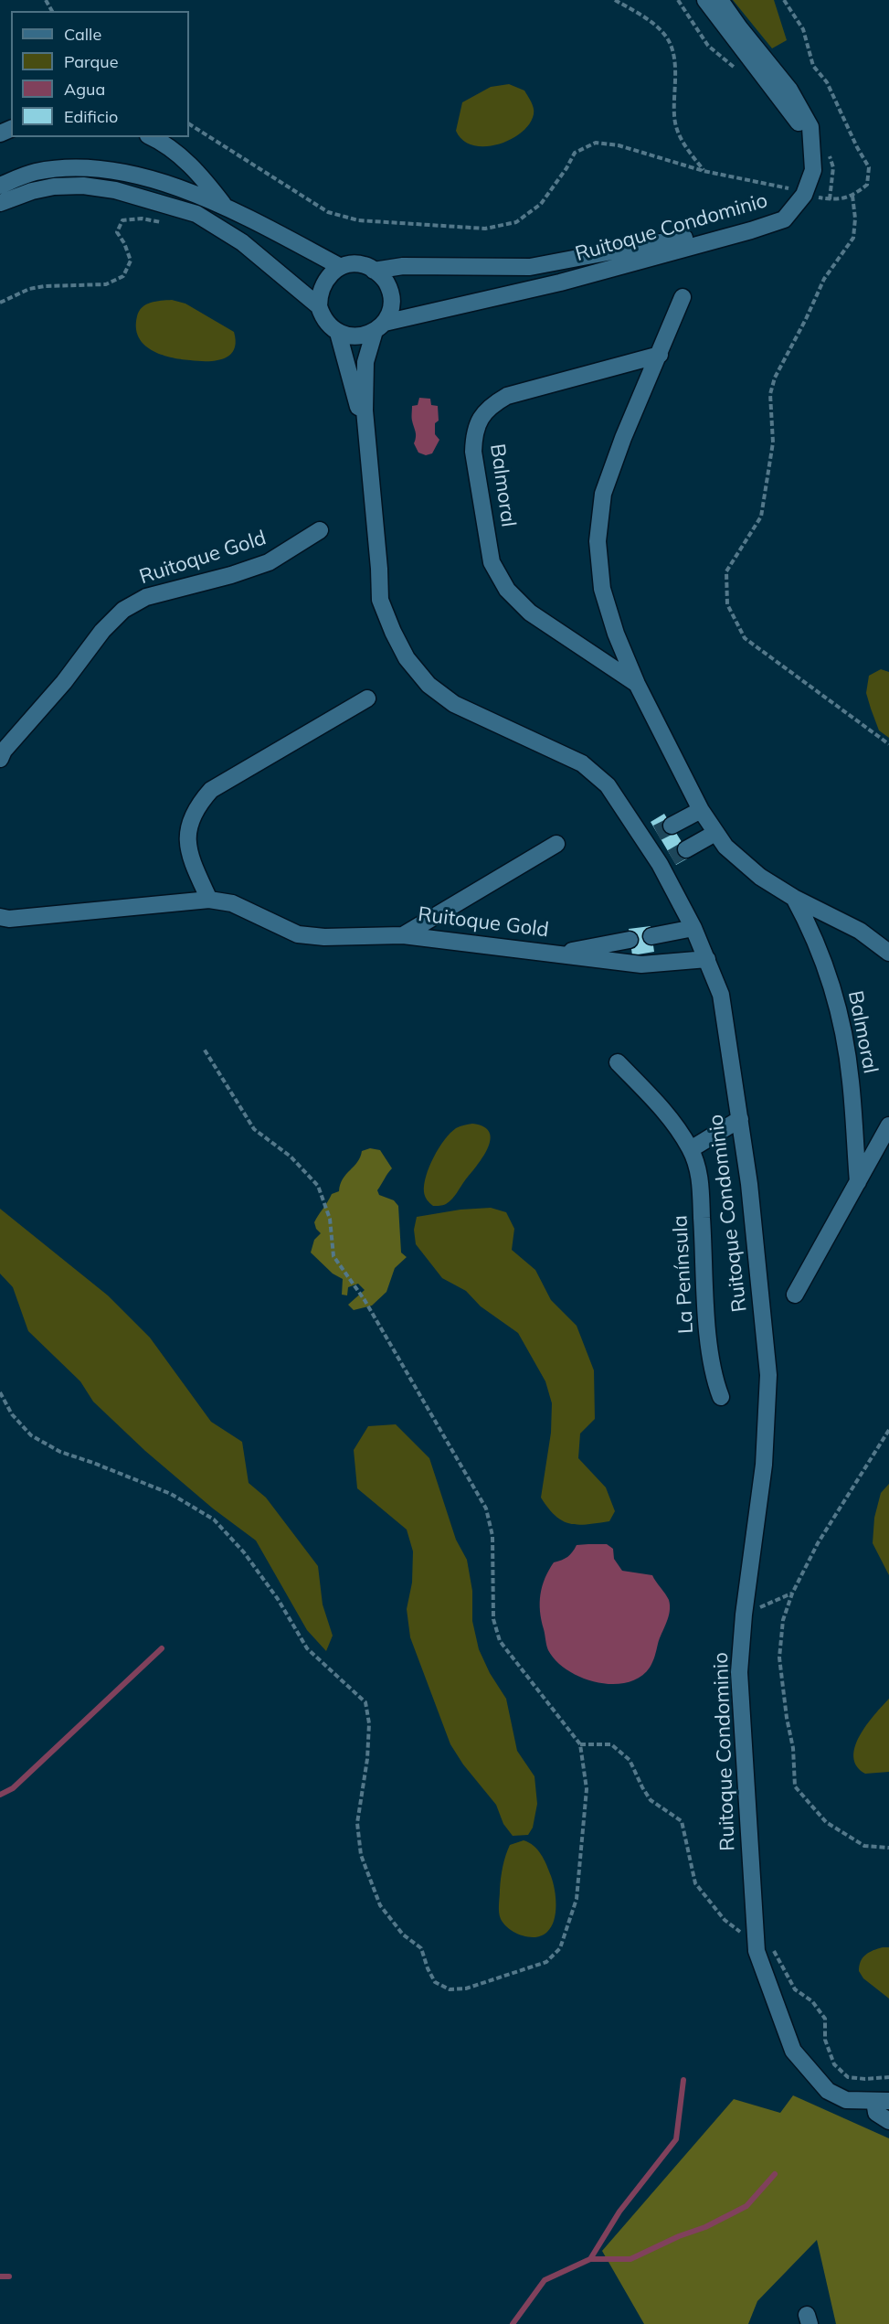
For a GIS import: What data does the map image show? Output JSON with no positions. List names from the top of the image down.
{
  "streets": {
    "street": [
      "Ruitoque Condominio",
      "Balmoral",
      "Ruitoque Gold",
      "La Península"
    ]
  },
  "crossings": [
    ["Ruitoque Condominio", "Ruitoque Gold"]
  ],
  "legend": [
    "Calle",
    "Parque",
    "Agua",
    "Edificio"
  ]
}
